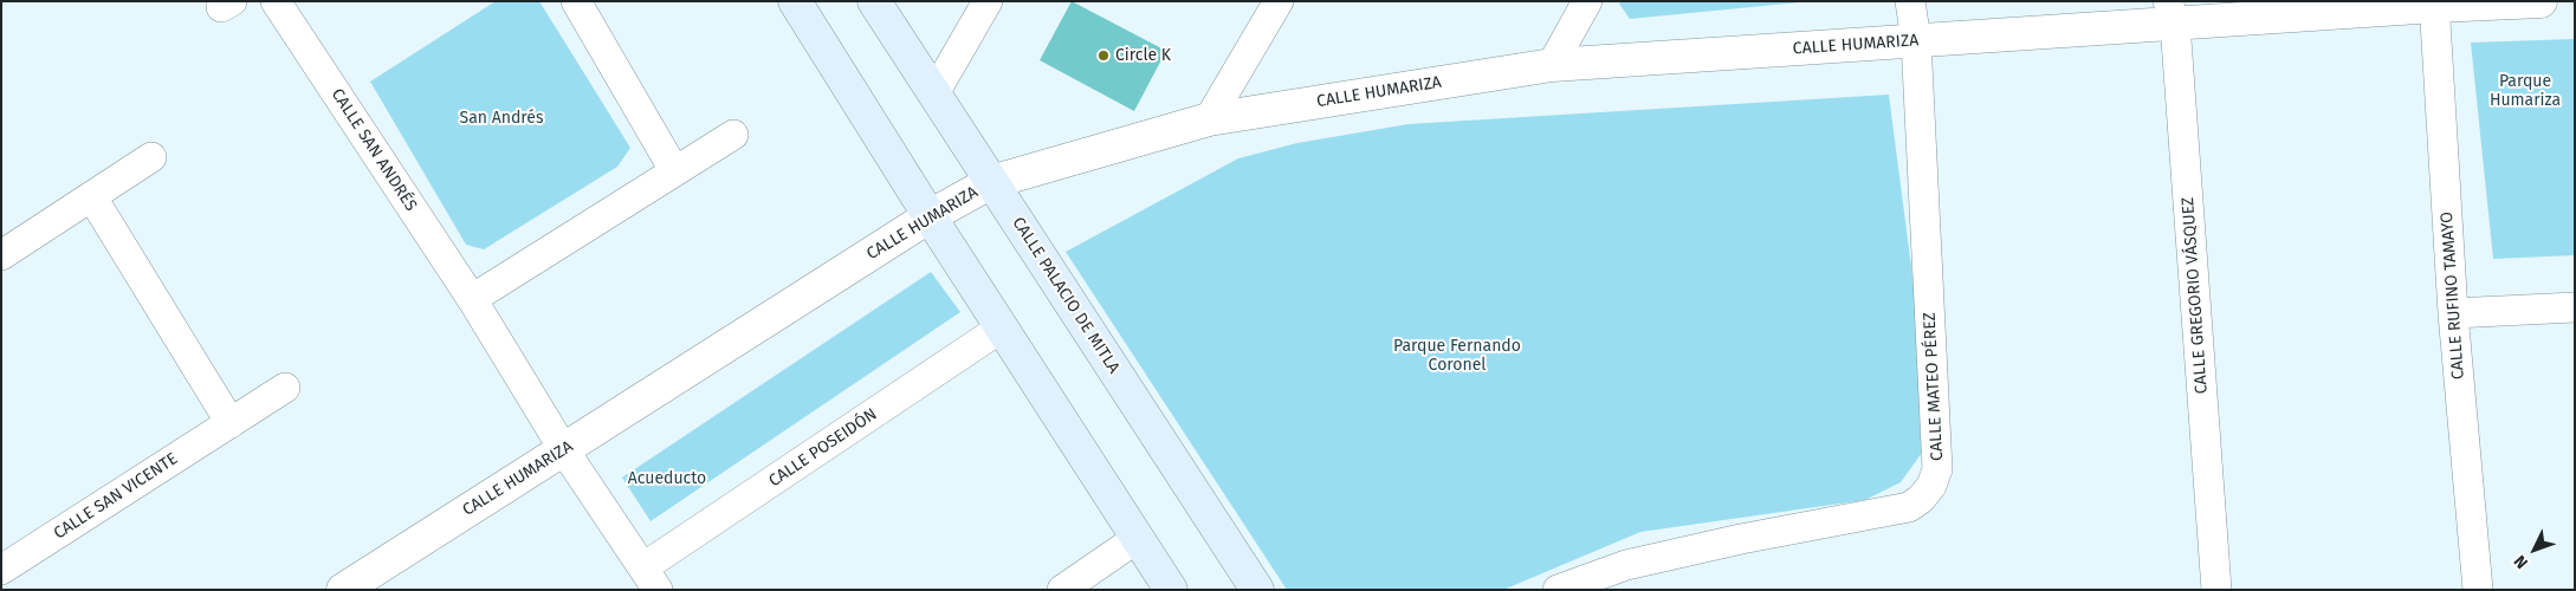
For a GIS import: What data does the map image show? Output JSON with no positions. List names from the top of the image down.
{
  "streets": {
    "main road": ["CALLE PALACIO DE MITLA"],
    "street": [
      "CALLE HUMARIZA",
      "CALLE SAN ANDRÉS",
      "CALLE GREGORIO VÁSQUEZ",
      "CALLE RUFINO TAMAYO",
      "CALLE MATEO PÉREZ",
      "CALLE POSEIDÓN",
      "CALLE SAN VICENTE"
    ]
  },
  "crossings": [
    ["CALLE HUMARIZA", "CALLE SAN ANDRÉS"],
    ["CALLE HUMARIZA", "CALLE PALACIO DE MITLA"],
    ["CALLE HUMARIZA", "CALLE GREGORIO VÁSQUEZ"],
    ["CALLE HUMARIZA", "CALLE RUFINO TAMAYO"],
    ["CALLE HUMARIZA", "CALLE MATEO PÉREZ"],
    ["CALLE SAN ANDRÉS", "CALLE POSEIDÓN"]
  ],
  "parks": [
    "Parque Humariza",
    "San Andrés",
    "Parque Fernando Coronel",
    "Acueducto"
  ],
  "places": ["Circle K"],
  "north": "bottom left"
}
